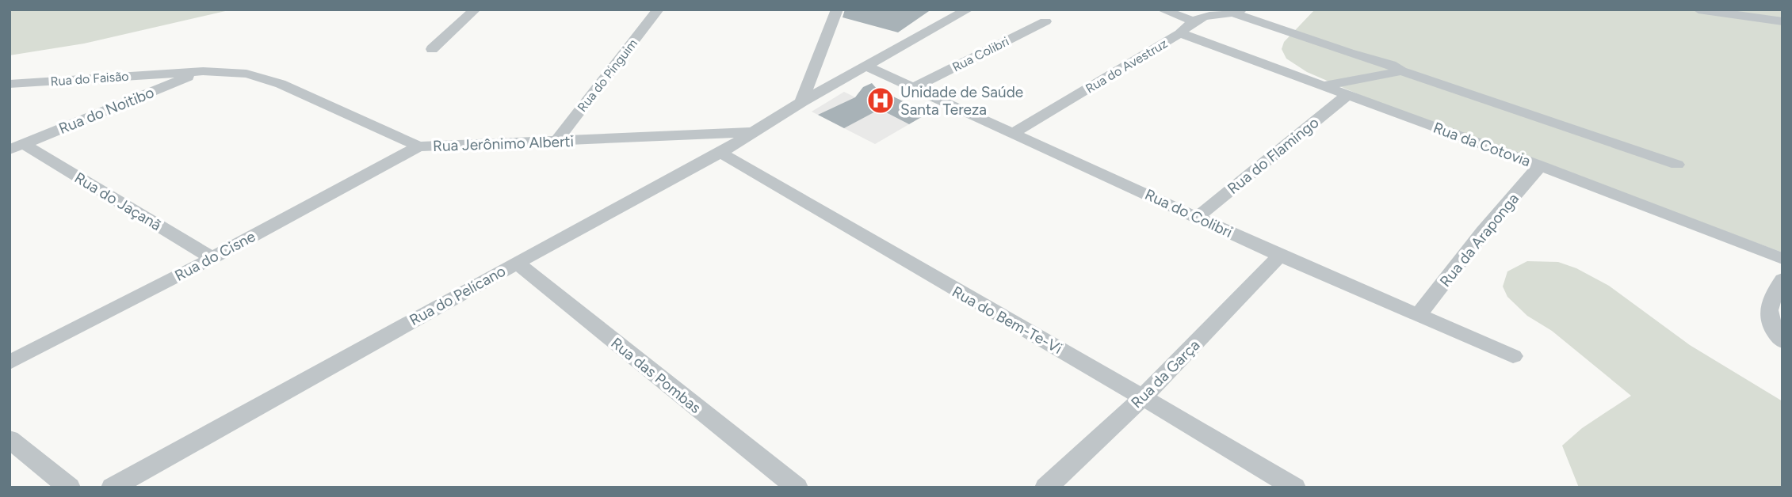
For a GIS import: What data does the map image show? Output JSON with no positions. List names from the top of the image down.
{
  "streets": {
    "street": [
      "Rua Colibri",
      "Rua do Avestruz",
      "Rua do Pinguim",
      "Rua do Faisão",
      "Rua do Noitibo",
      "Rua Jerônimo Alberti",
      "Rua da Cotovia",
      "Rua do Flamingo",
      "Rua do Jaçanã",
      "Rua do Colibri",
      "Rua da Araponga",
      "Rua do Cisne",
      "Rua do Pelicano",
      "Rua do Bem-Te-Vi",
      "Rua da Garça",
      "Rua das Pombas"
    ]
  },
  "crossings": [
    ["Rua Colibri", "Rua do Colibri"],
    ["Rua do Avestruz", "Rua da Cotovia"],
    ["Rua do Avestruz", "Rua do Colibri"],
    ["Rua do Pinguim", "Rua Jerônimo Alberti"],
    ["Rua do Faisão", "Rua do Noitibo"],
    ["Rua do Faisão", "Rua Jerônimo Alberti"],
    ["Rua do Noitibo", "Rua Jerônimo Alberti"],
    ["Rua do Noitibo", "Rua do Jaçanã"],
    ["Rua Jerônimo Alberti", "Rua do Cisne"],
    ["Rua Jerônimo Alberti", "Rua do Pelicano"],
    ["Rua da Cotovia", "Rua do Flamingo"],
    ["Rua da Cotovia", "Rua da Araponga"],
    ["Rua do Flamingo", "Rua do Colibri"],
    ["Rua do Jaçanã", "Rua do Cisne"],
    ["Rua do Colibri", "Rua da Araponga"],
    ["Rua do Colibri", "Rua da Garça"],
    ["Rua do Pelicano", "Rua do Bem-Te-Vi"],
    ["Rua do Pelicano", "Rua das Pombas"],
    ["Rua do Bem-Te-Vi", "Rua da Garça"]
  ],
  "places": {
    "hospital": ["Unidade de Saúde Santa Tereza"]
  }
}
